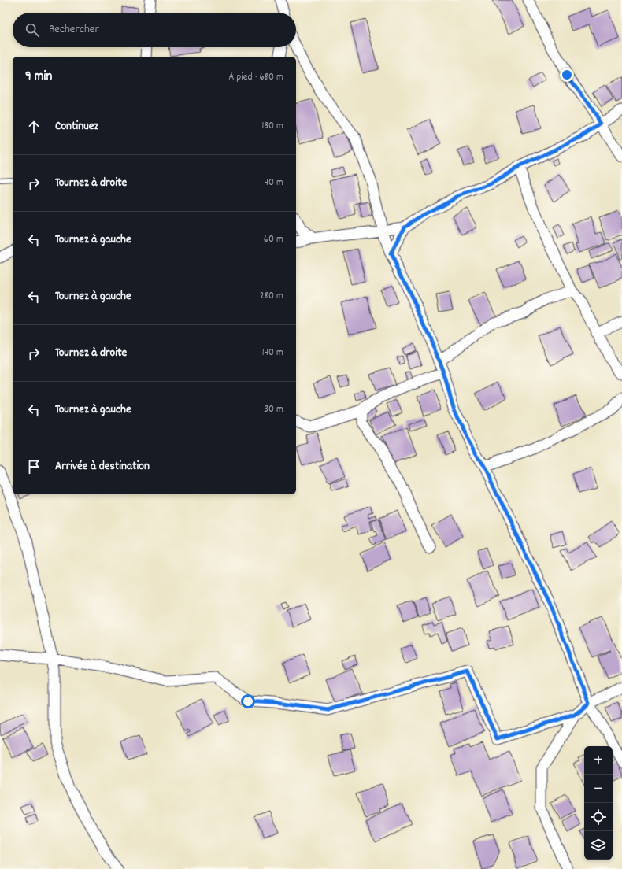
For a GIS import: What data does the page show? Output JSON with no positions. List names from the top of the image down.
{
  "page": {
    "search": "Rechercher",
    "heading": ["9 min", "À pied · 680 m"],
    "list": [
      ["Continuez", "130 m"],
      ["Tournez à droite", "40 m"],
      ["Tournez à gauche", "60 m"],
      ["Tournez à gauche", "280 m"],
      ["Tournez à droite", "140 m"],
      ["Tournez à gauche", "30 m"],
      "Arrivée à destination"
    ],
    "map_buttons": ["+", "−"]
  }
}
